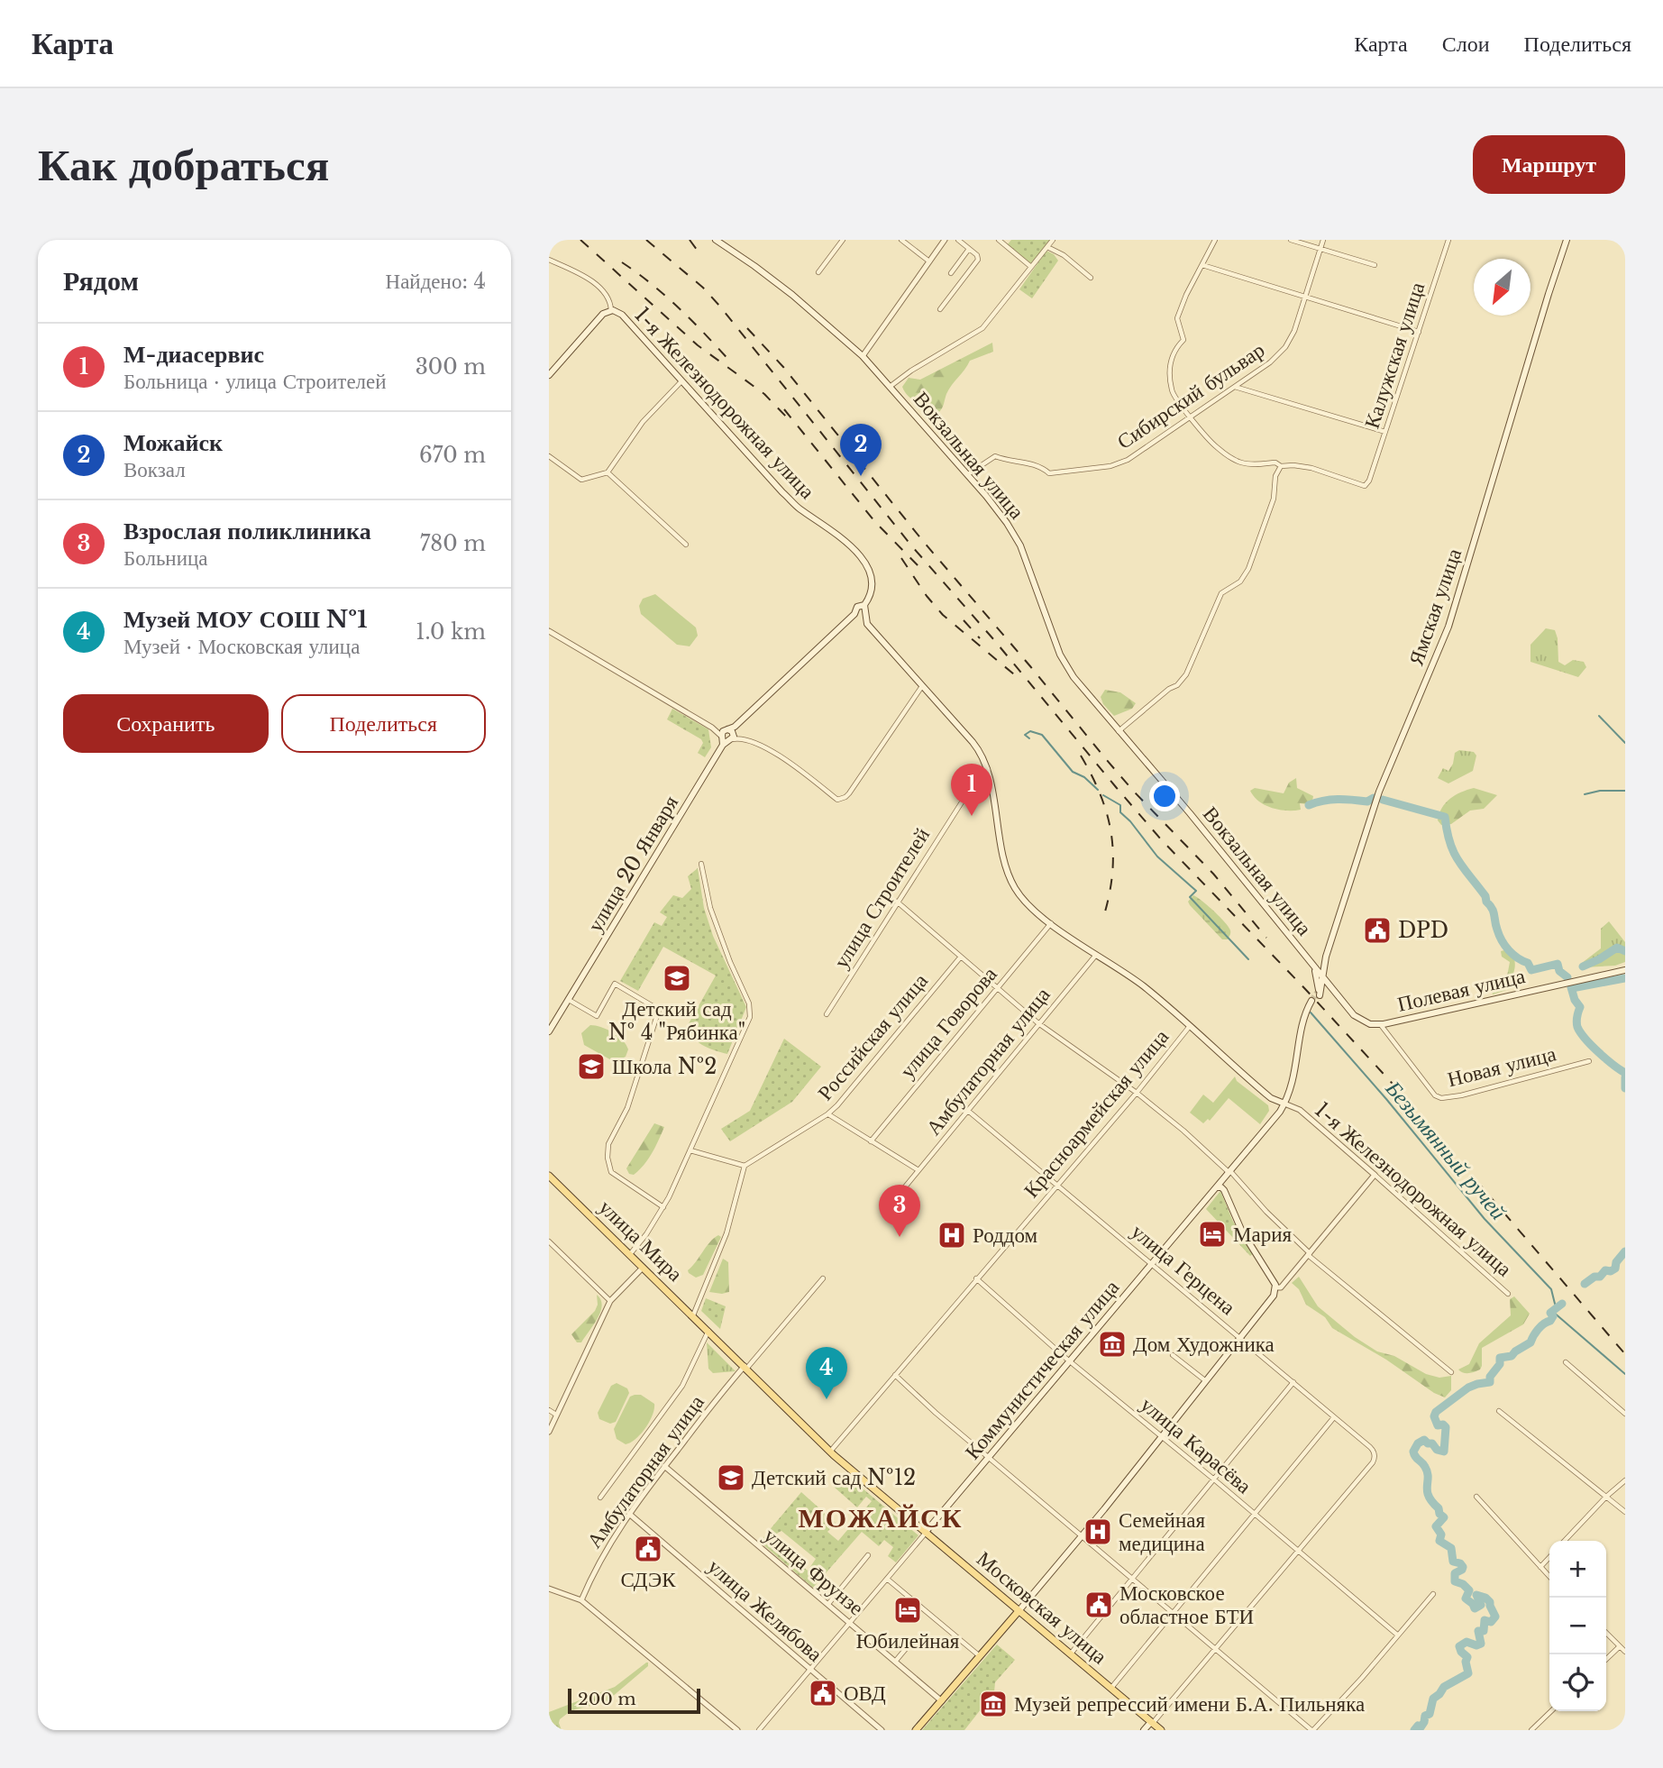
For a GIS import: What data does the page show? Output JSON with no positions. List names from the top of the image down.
{
  "streets": {
    "main road": [
      "1-я Железнодорожная улица",
      "Вокзальная улица",
      "Ямская улица",
      "улица 20 Января",
      "Полевая улица",
      "улица Мира",
      "Коммунистическая улица",
      "Московская улица"
    ],
    "street": [
      "Калужская улица",
      "Сибирский бульвар",
      "улица Строителей",
      "улица Говорова",
      "Российская улица",
      "Амбулаторная улица",
      "Новая улица",
      "Красноармейская улица",
      "улица Герцена",
      "улица Карасёва",
      "улица Фрунзе",
      "улица Желябова"
    ]
  },
  "crossings": [
    ["Сибирский бульвар", "Вокзальная улица"],
    ["1-я Железнодорожная улица", "улица Строителей"],
    ["1-я Железнодорожная улица", "улица Говорова"],
    ["1-я Железнодорожная улица", "Амбулаторная улица"],
    ["1-я Железнодорожная улица", "Красноармейская улица"],
    ["1-я Железнодорожная улица", "Коммунистическая улица"],
    ["Вокзальная улица", "Ямская улица"],
    ["Вокзальная улица", "Полевая улица"],
    ["Ямская улица", "Полевая улица"],
    ["Полевая улица", "Новая улица"],
    ["Амбулаторная улица", "улица Герцена"],
    ["Амбулаторная улица", "улица Фрунзе"],
    ["Амбулаторная улица", "Московская улица"],
    ["Амбулаторная улица", "улица Желябова"],
    ["Красноармейская улица", "улица Герцена"],
    ["Красноармейская улица", "улица Карасёва"],
    ["Красноармейская улица", "Московская улица"],
    ["улица Мира", "Московская улица"],
    ["улица Герцена", "Коммунистическая улица"],
    ["улица Герцена", "улица Карасёва"],
    ["Коммунистическая улица", "улица Карасёва"],
    ["Коммунистическая улица", "улица Фрунзе"],
    ["Коммунистическая улица", "Московская улица"],
    ["Коммунистическая улица", "улица Желябова"]
  ],
  "districts": ["МОЖАЙСК"],
  "water": ["Безымянный ручей"],
  "places": {
    "public building": [
      "DPD",
      "СДЭК",
      "Московское областное БТИ",
      "ОВД"
    ],
    "school or university": ["Детский сад № 4 \"Рябинка\"", "Школа №2", "Детский сад №12"],
    "hotel": ["Мария", "Юбилейная"],
    "hospital": ["Роддом", "Семейная медицина"],
    "museum": ["Дом Художника", "Музей репрессий имени Б.А. Пильняка"]
  },
  "scale_bar": "200 m",
  "north": "bottom left",
  "page": {
    "header": "Карта",
    "nav": ["Карта", "Слои", "Поделиться"],
    "buttons": [
      "Маршрут",
      ["Сохранить", "Поделиться"]
    ],
    "title": "Как добраться",
    "heading": ["Рядом", "Найдено: 4"],
    "list": [
      {
        "mark": "1",
        "name": "М-диасервис",
        "note": "Больница · улица Строителей",
        "value": "300 m"
      },
      {
        "mark": "2",
        "name": "Можайск",
        "note": "Вокзал",
        "value": "670 m"
      },
      {
        "mark": "3",
        "name": "Взрослая поликлиника",
        "note": "Больница",
        "value": "780 m"
      },
      {
        "mark": "4",
        "name": "Музей МОУ СОШ №1",
        "note": "Музей · Московская улица",
        "value": "1.0 km"
      }
    ],
    "pins": [
      "2",
      "1",
      "3",
      "4"
    ],
    "map_buttons": ["+", "−"],
    "scale": "200 m"
  }
}
